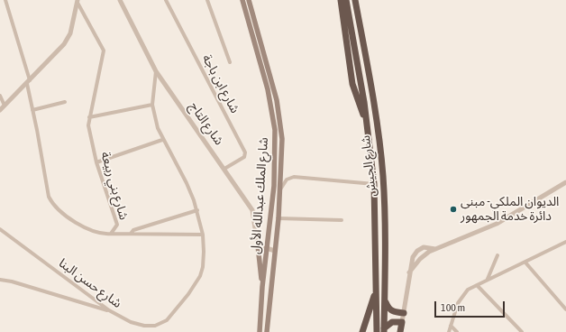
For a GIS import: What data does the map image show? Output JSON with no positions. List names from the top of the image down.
{
  "streets": {
    "highway": ["شارع الجيش"],
    "main road": ["شارع الملك عبدالله الأول"],
    "street": [
      "شارع ابن باجة",
      "شارع التاج",
      "شارع بني ربيعة",
      "شارع حسن البنا"
    ]
  },
  "crossings": [
    ["شارع ابن باجة", "شارع التاج"],
    ["شارع التاج", "شارع حسن البنا"]
  ],
  "places": ["الديوان الملكي- مبنى دائرة خدمة الجمهور"],
  "scale_bar": "100 m"
}
